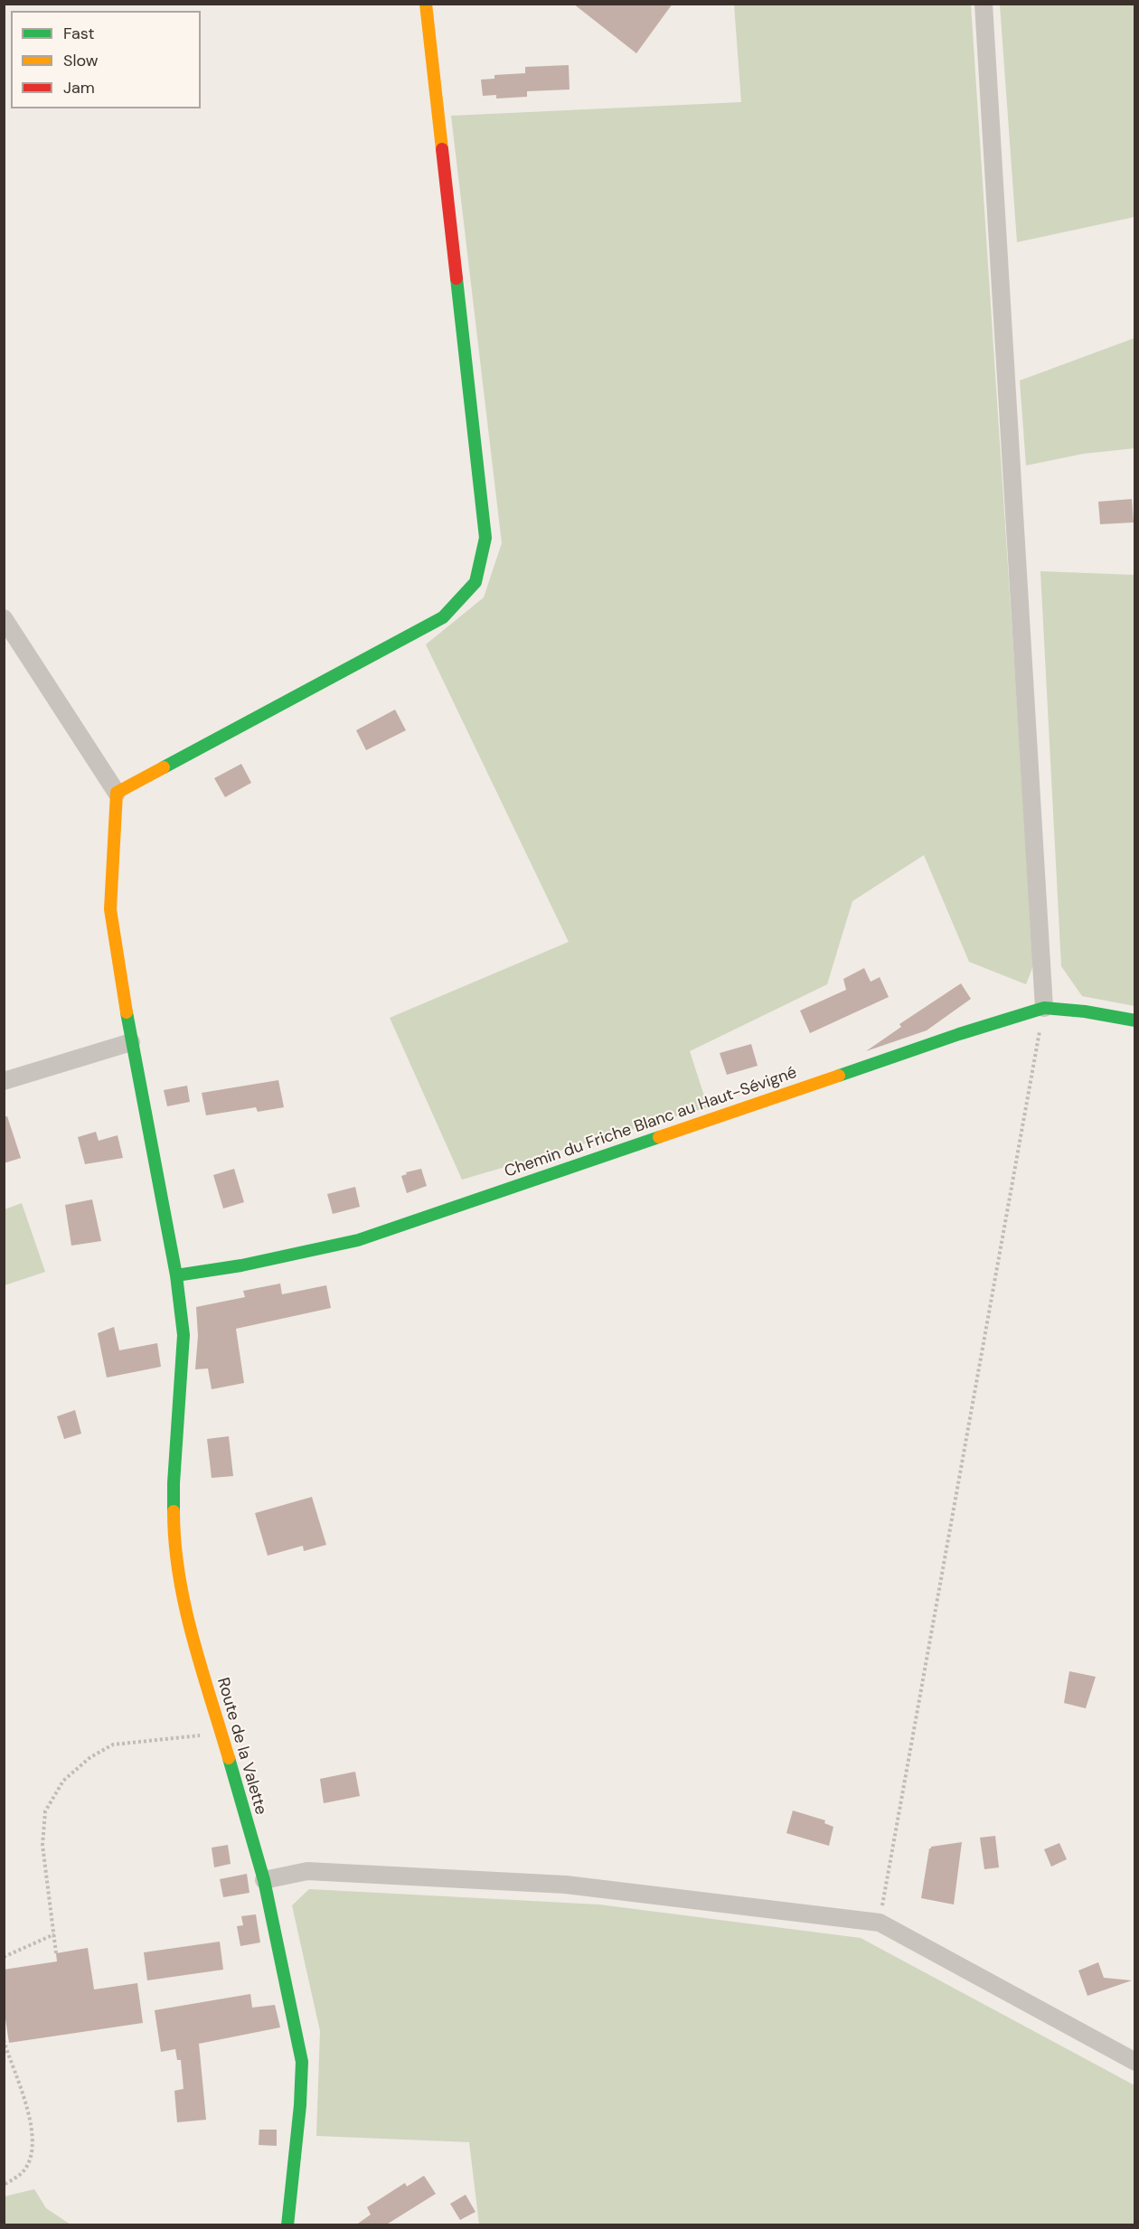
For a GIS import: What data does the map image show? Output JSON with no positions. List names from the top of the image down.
{
  "streets": {
    "street": ["Chemin du Friche Blanc au Haut-Sévigné", "Route de la Valette"]
  },
  "crossings": [
    ["Chemin du Friche Blanc au Haut-Sévigné", "Route de la Valette"]
  ],
  "legend": ["Fast", "Slow", "Jam"]
}
